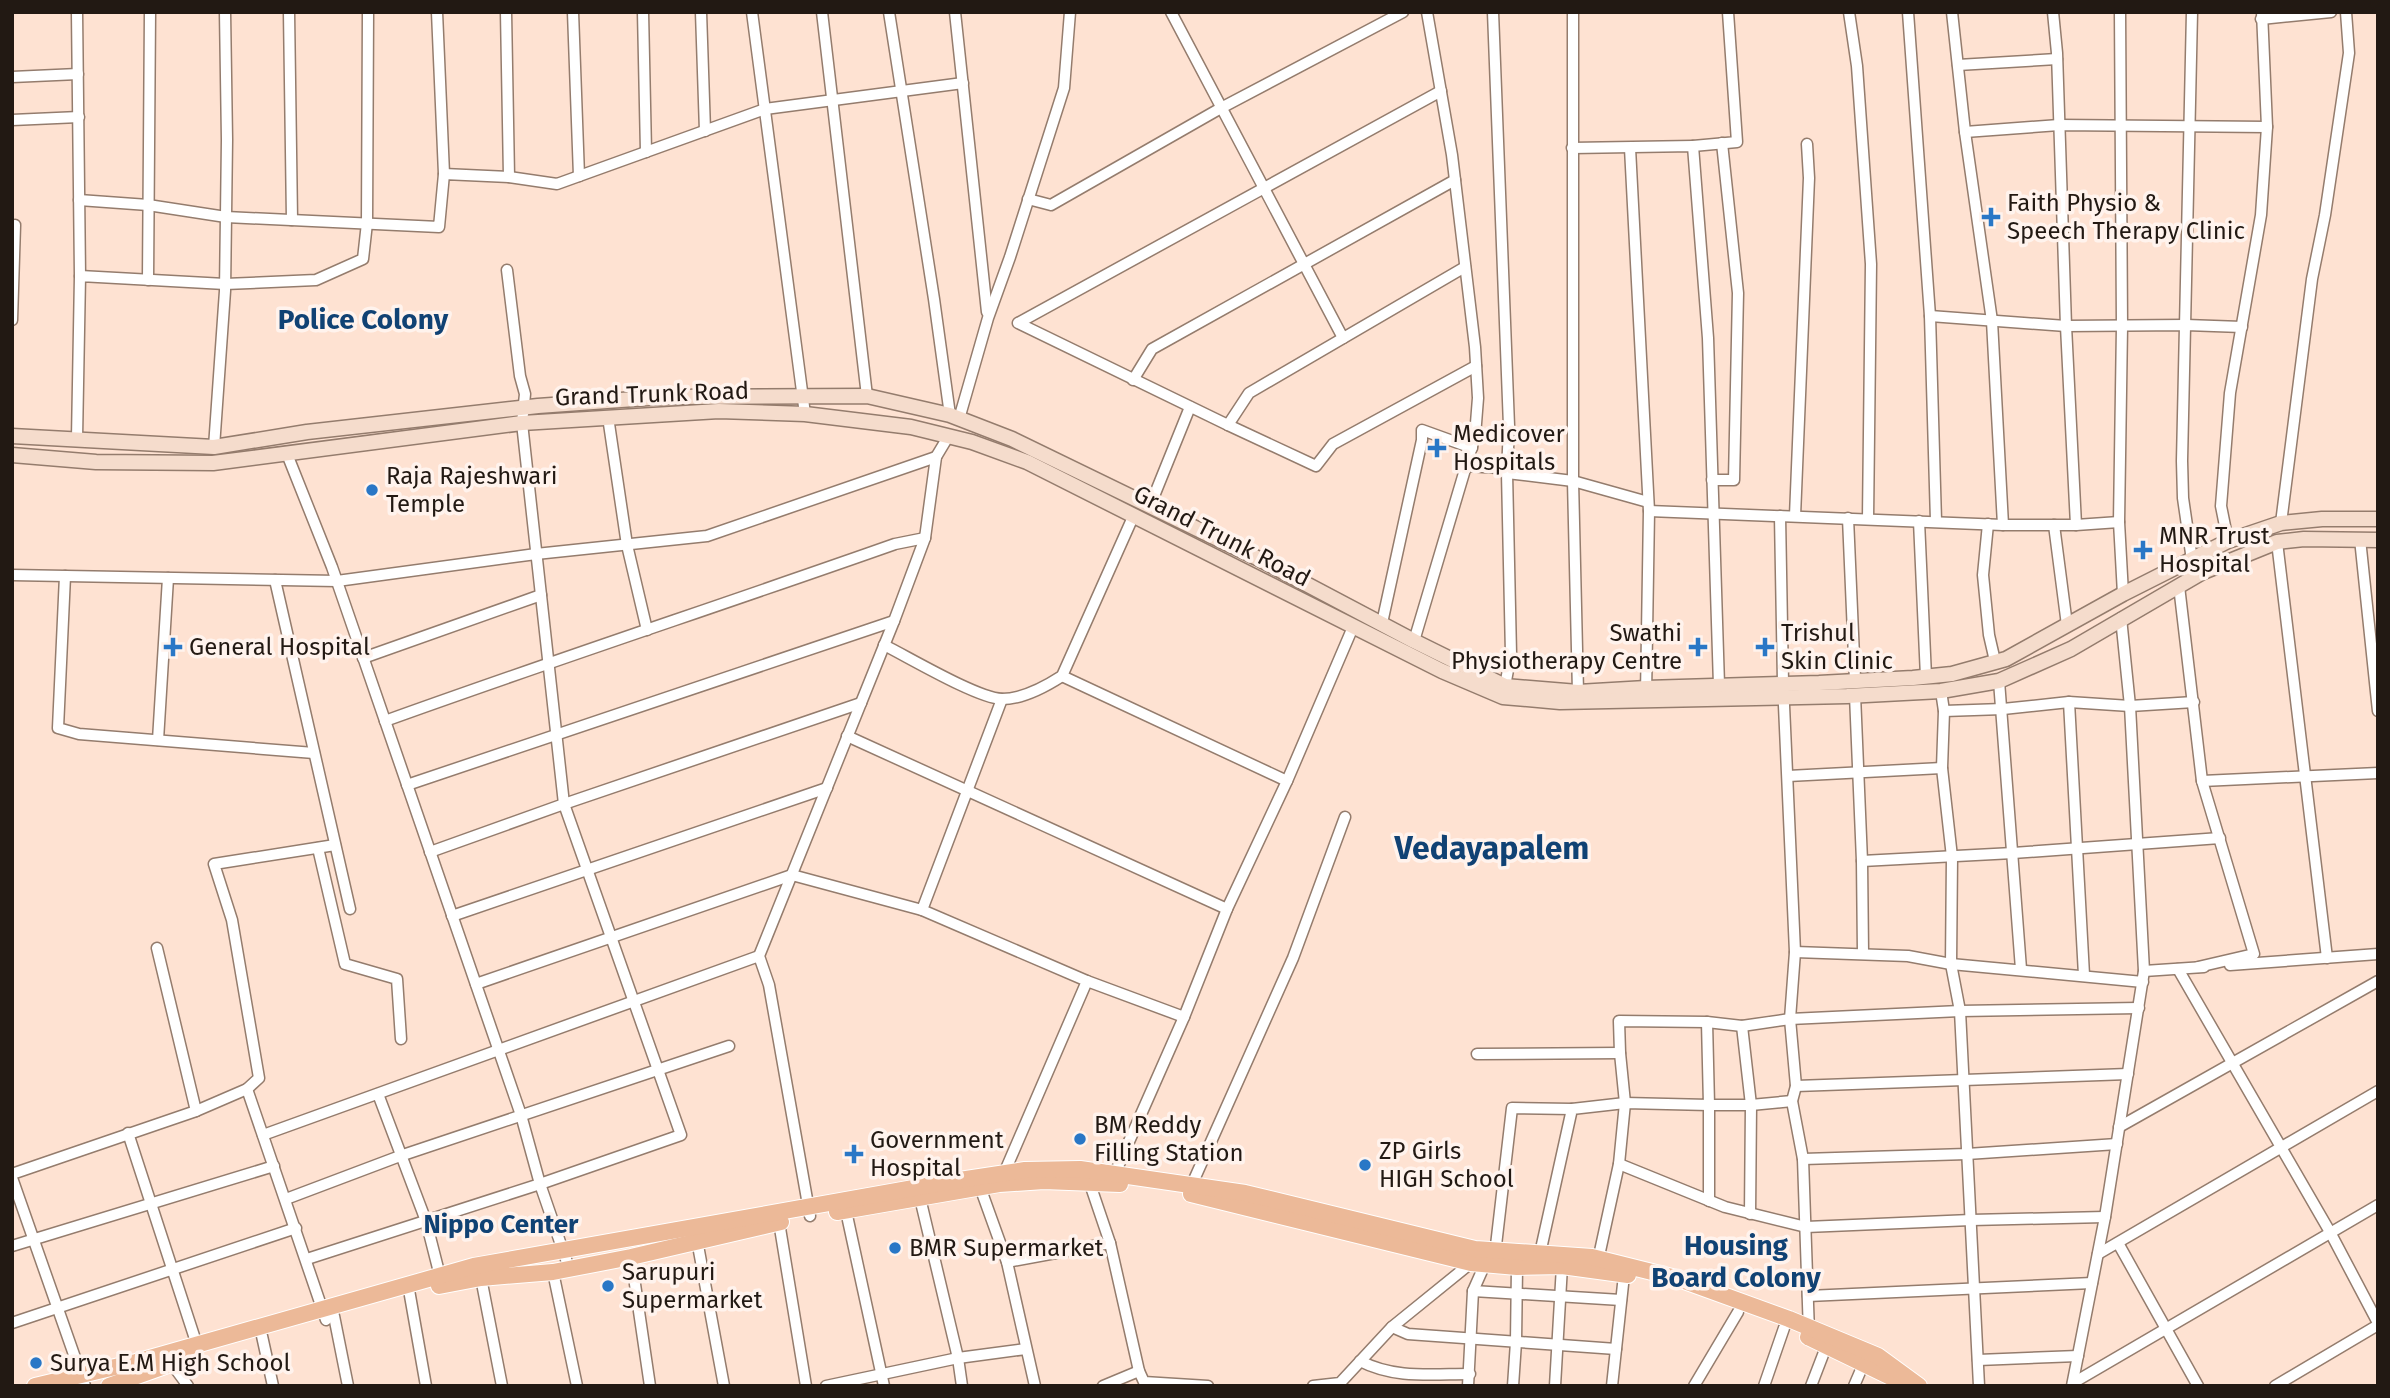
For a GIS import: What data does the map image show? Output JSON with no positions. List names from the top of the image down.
{
  "streets": {
    "main road": ["Grand Trunk Road"]
  },
  "districts": [
    "Police Colony",
    "Vedayapalem",
    "Nippo Center",
    "Housing Board Colony"
  ],
  "places": {
    "health": [
      "Faith Physio & Speech Therapy Clinic",
      "Medicover Hospitals",
      "MNR Trust Hospital",
      "General Hospital",
      "Swathi Physiotherapy Centre",
      "Trishul Skin Clinic",
      "Government Hospital"
    ],
    "other": [
      "Raja Rajeshwari Temple",
      "BM Reddy Filling Station",
      "ZP Girls HIGH School",
      "BMR Supermarket",
      "Sarupuri Supermarket",
      "Surya E.M High School"
    ]
  }
}
